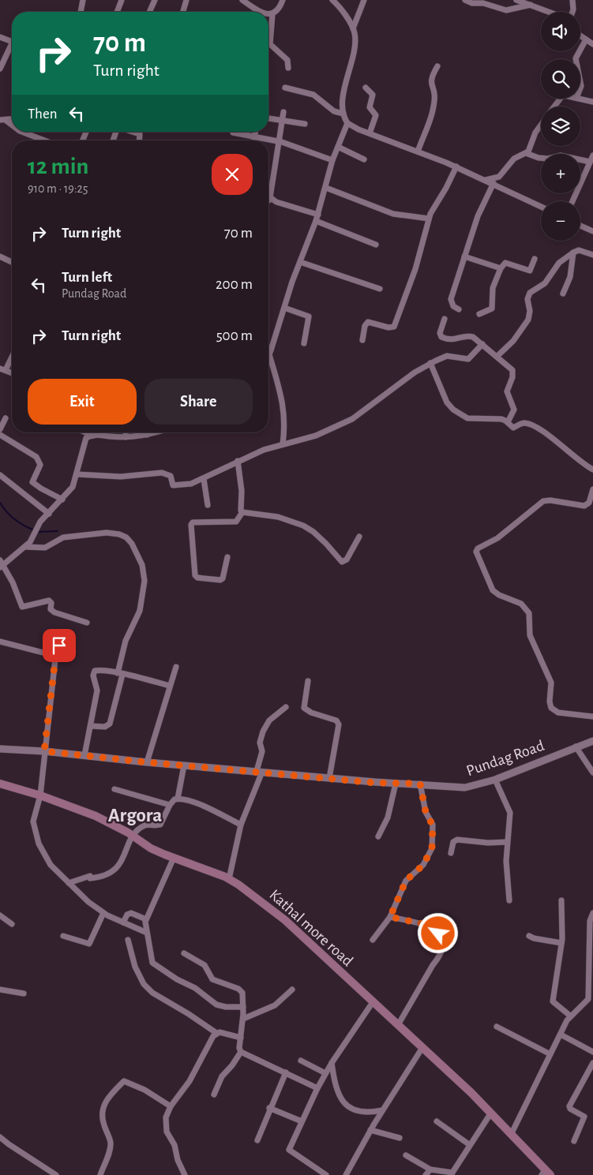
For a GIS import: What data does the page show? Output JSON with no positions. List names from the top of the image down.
{
  "streets": {
    "main road": ["Kathal more road"],
    "street": ["Pundag Road"]
  },
  "districts": ["Argora"],
  "page": {
    "map_buttons": ["+", "−"],
    "turn": ["70 m", "Turn right"],
    "then": "Then",
    "heading": ["12 min", "910 m · 19:25"],
    "list": [
      {
        "name": "Turn right",
        "value": "70 m"
      },
      {
        "name": "Turn left",
        "note": "Pundag Road",
        "value": "200 m"
      },
      {
        "name": "Turn right",
        "value": "500 m"
      }
    ],
    "buttons": ["Exit", "Share"]
  }
}
